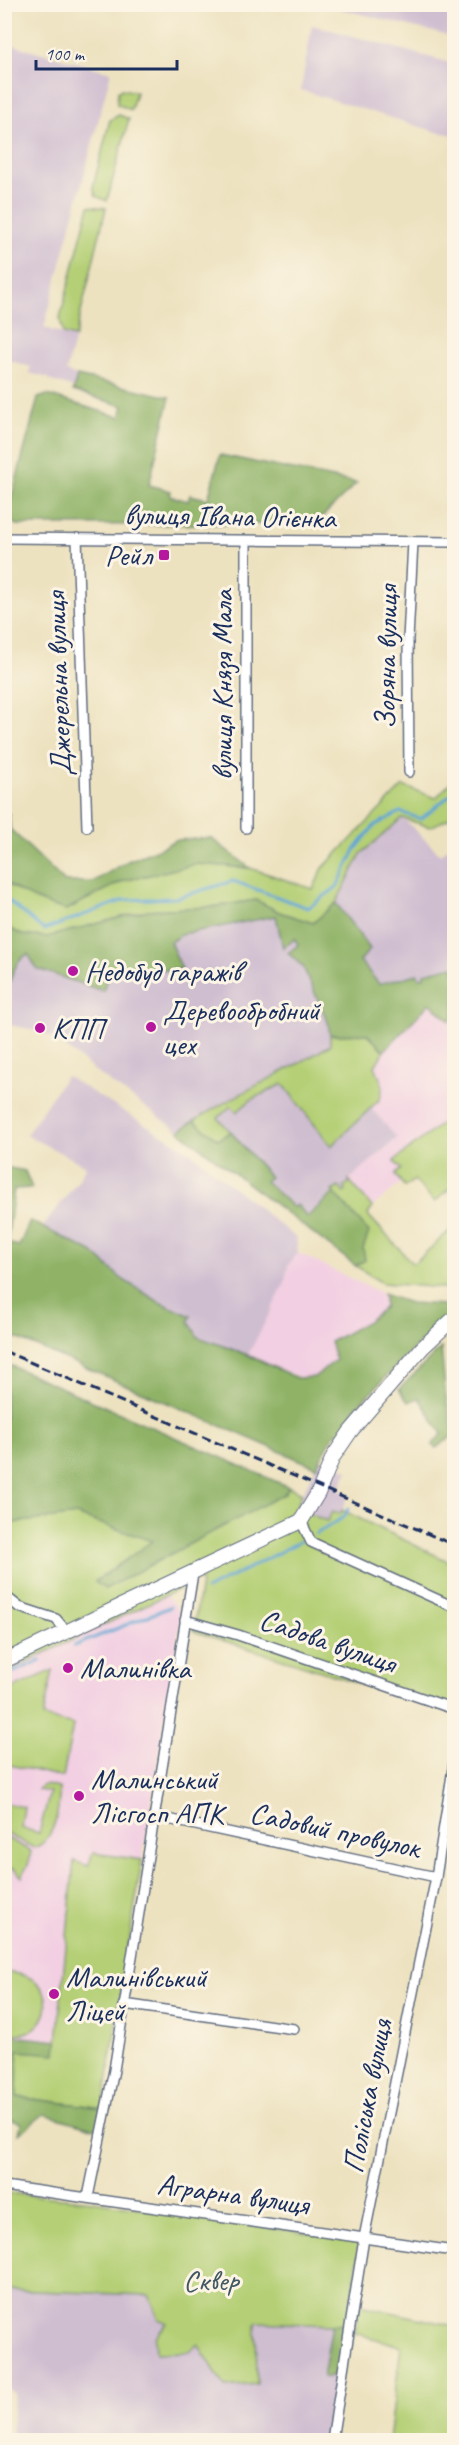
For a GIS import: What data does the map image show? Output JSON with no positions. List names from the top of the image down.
{
  "streets": {
    "street": [
      "вулиця Івана Огієнка",
      "Зоряна вулиця",
      "Джерельна вулиця",
      "вулиця Князя Мала",
      "Садова вулиця",
      "Садовий провулок",
      "Поліська вулиця",
      "Аграрна вулиця"
    ]
  },
  "crossings": [
    ["вулиця Івана Огієнка", "Зоряна вулиця"],
    ["вулиця Івана Огієнка", "Джерельна вулиця"],
    ["вулиця Івана Огієнка", "вулиця Князя Мала"],
    ["Садовий провулок", "Поліська вулиця"],
    ["Поліська вулиця", "Аграрна вулиця"]
  ],
  "parks": ["Сквер"],
  "places": {
    "transit": ["Рейл"],
    "other": [
      "Недобуд гаражів",
      "Деревообробний цех",
      "КПП",
      "Малинівка",
      "Малинський Лісгосп АПК",
      "Малинівський Ліцей"
    ]
  },
  "scale_bar": "100 m"
}
